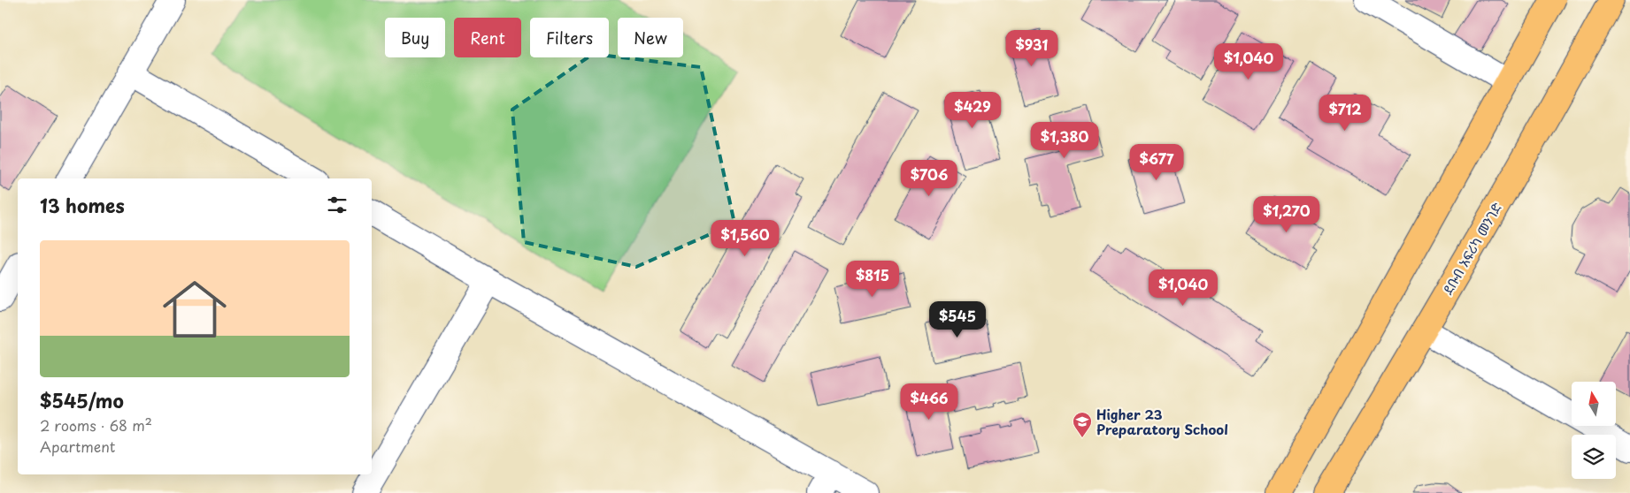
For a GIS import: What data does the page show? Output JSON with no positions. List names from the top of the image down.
{
  "streets": {
    "main road": ["ደቡብ አፍሪካ መንገድ"]
  },
  "places": {
    "school or university": ["Higher 23 Preparatory School"]
  },
  "north": "top",
  "page": {
    "chip": [
      "Buy",
      "Rent",
      "Filters",
      "New"
    ],
    "price": [
      "$931",
      "$1,040",
      "$429",
      "$712",
      "$1,380",
      "$677",
      "$706",
      "$1,270",
      "$1,560",
      "$815",
      "$1,040",
      "$545",
      "$466"
    ],
    "heading": "13 homes",
    "list": [
      {
        "name": "$545/mo",
        "note": "2 rooms · 68 m² · Apartment"
      }
    ]
  }
}
